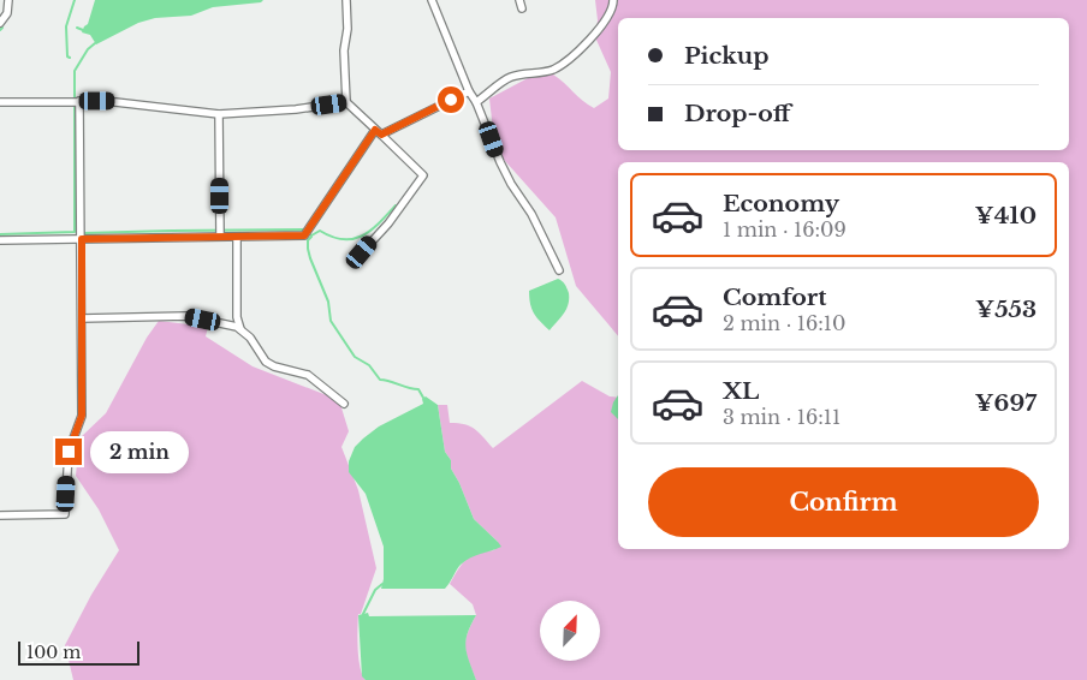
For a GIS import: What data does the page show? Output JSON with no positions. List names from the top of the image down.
{
  "scale_bar": "100 m",
  "north": "top right",
  "page": {
    "banner": ["Pickup", "Drop-off"],
    "list": [
      {
        "name": "Economy",
        "note": "1 min · 16:09",
        "value": "¥410"
      },
      {
        "name": "Comfort",
        "note": "2 min · 16:10",
        "value": "¥553"
      },
      {
        "name": "XL",
        "note": "3 min · 16:11",
        "value": "¥697"
      }
    ],
    "bubble": "2 min",
    "buttons": "Confirm",
    "scale": "100 m"
  }
}
